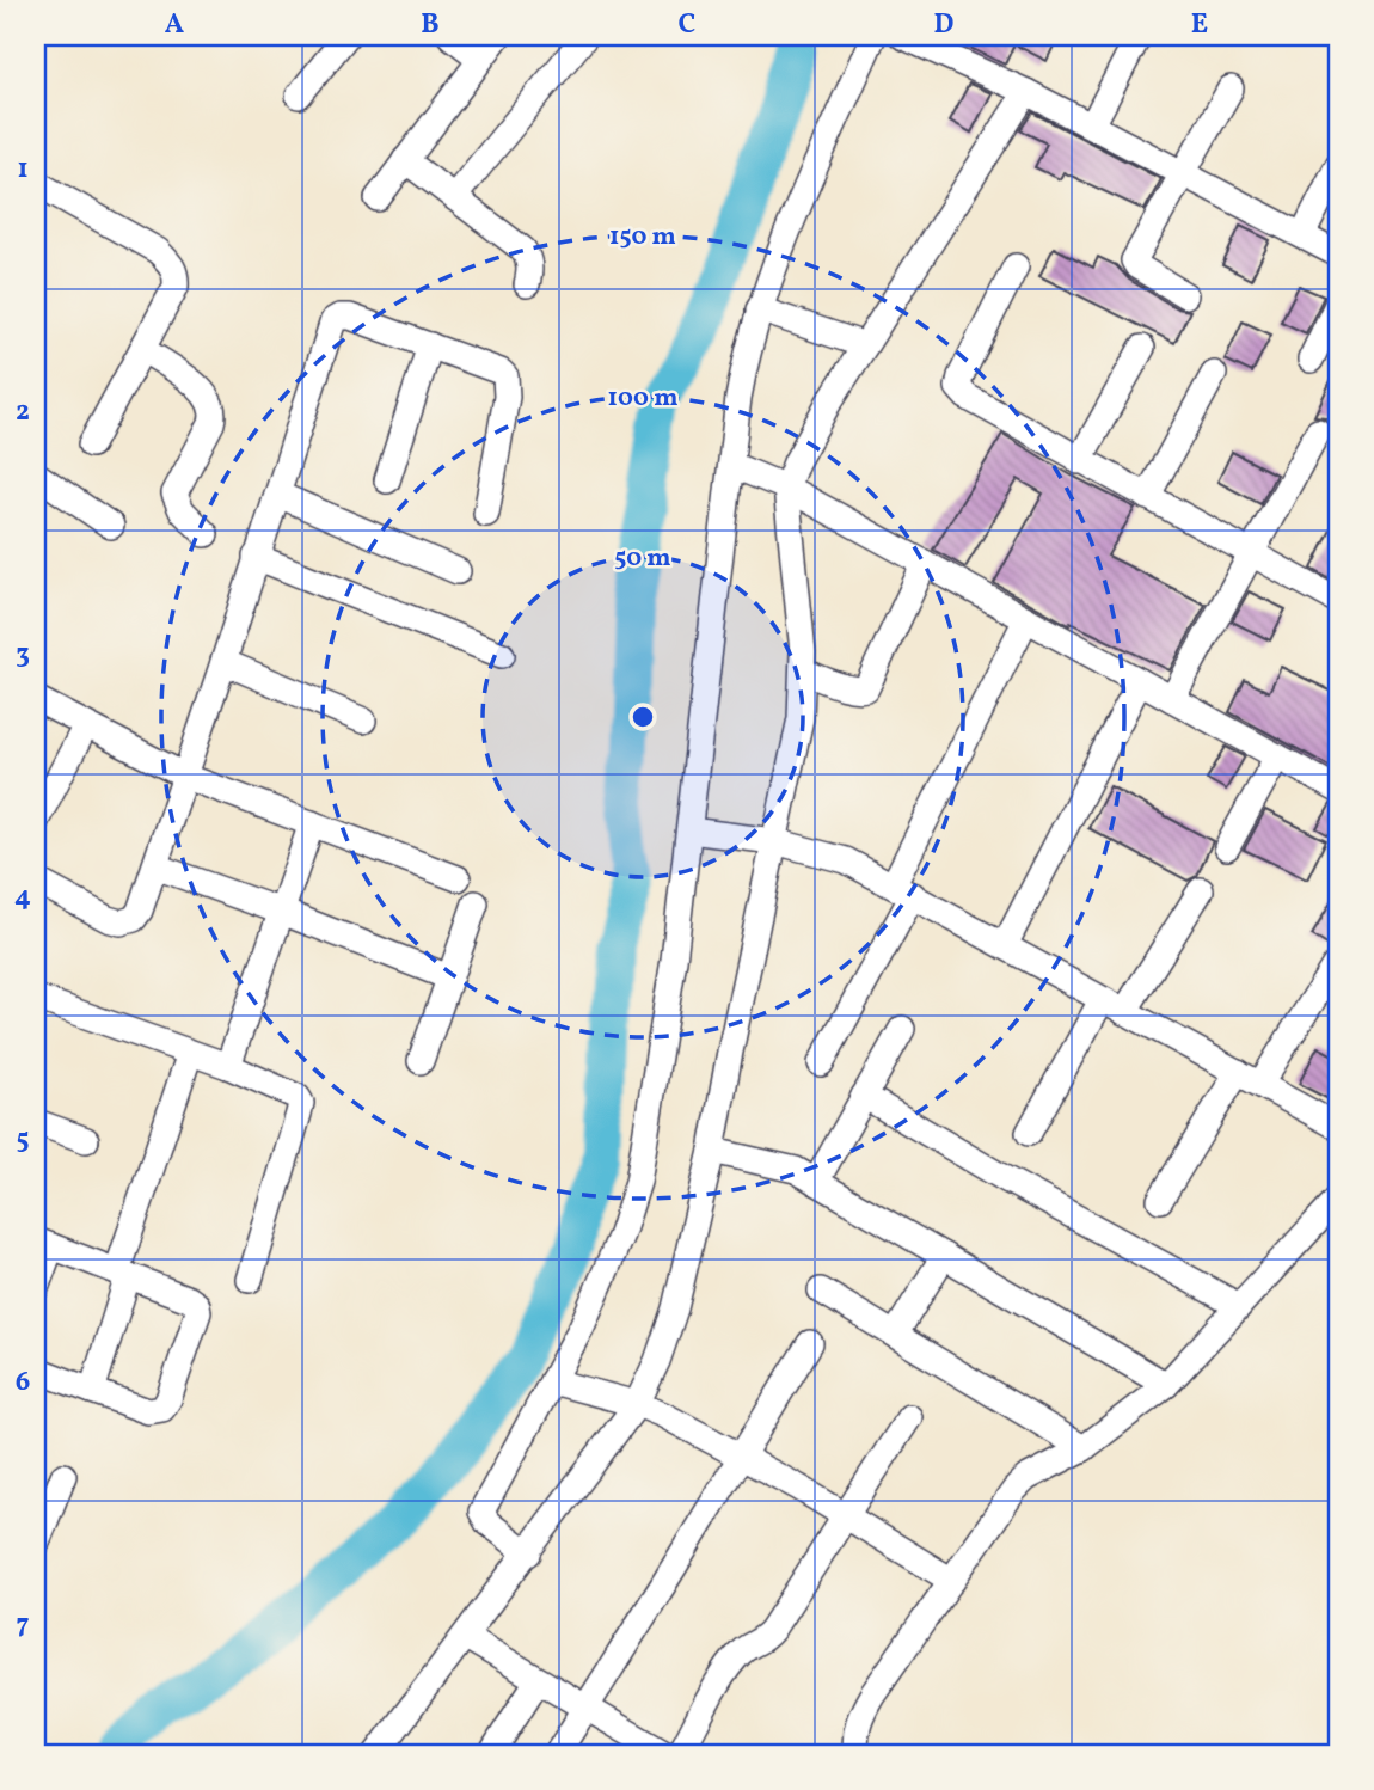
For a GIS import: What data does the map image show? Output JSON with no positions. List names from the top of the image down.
{
  "grid": {
    "columns": [
      "A",
      "B",
      "C",
      "D",
      "E"
    ],
    "rows": [
      "1",
      "2",
      "3",
      "4",
      "5",
      "6",
      "7"
    ]
  },
  "rings": ["150 m", "100 m", "50 m"]
}
